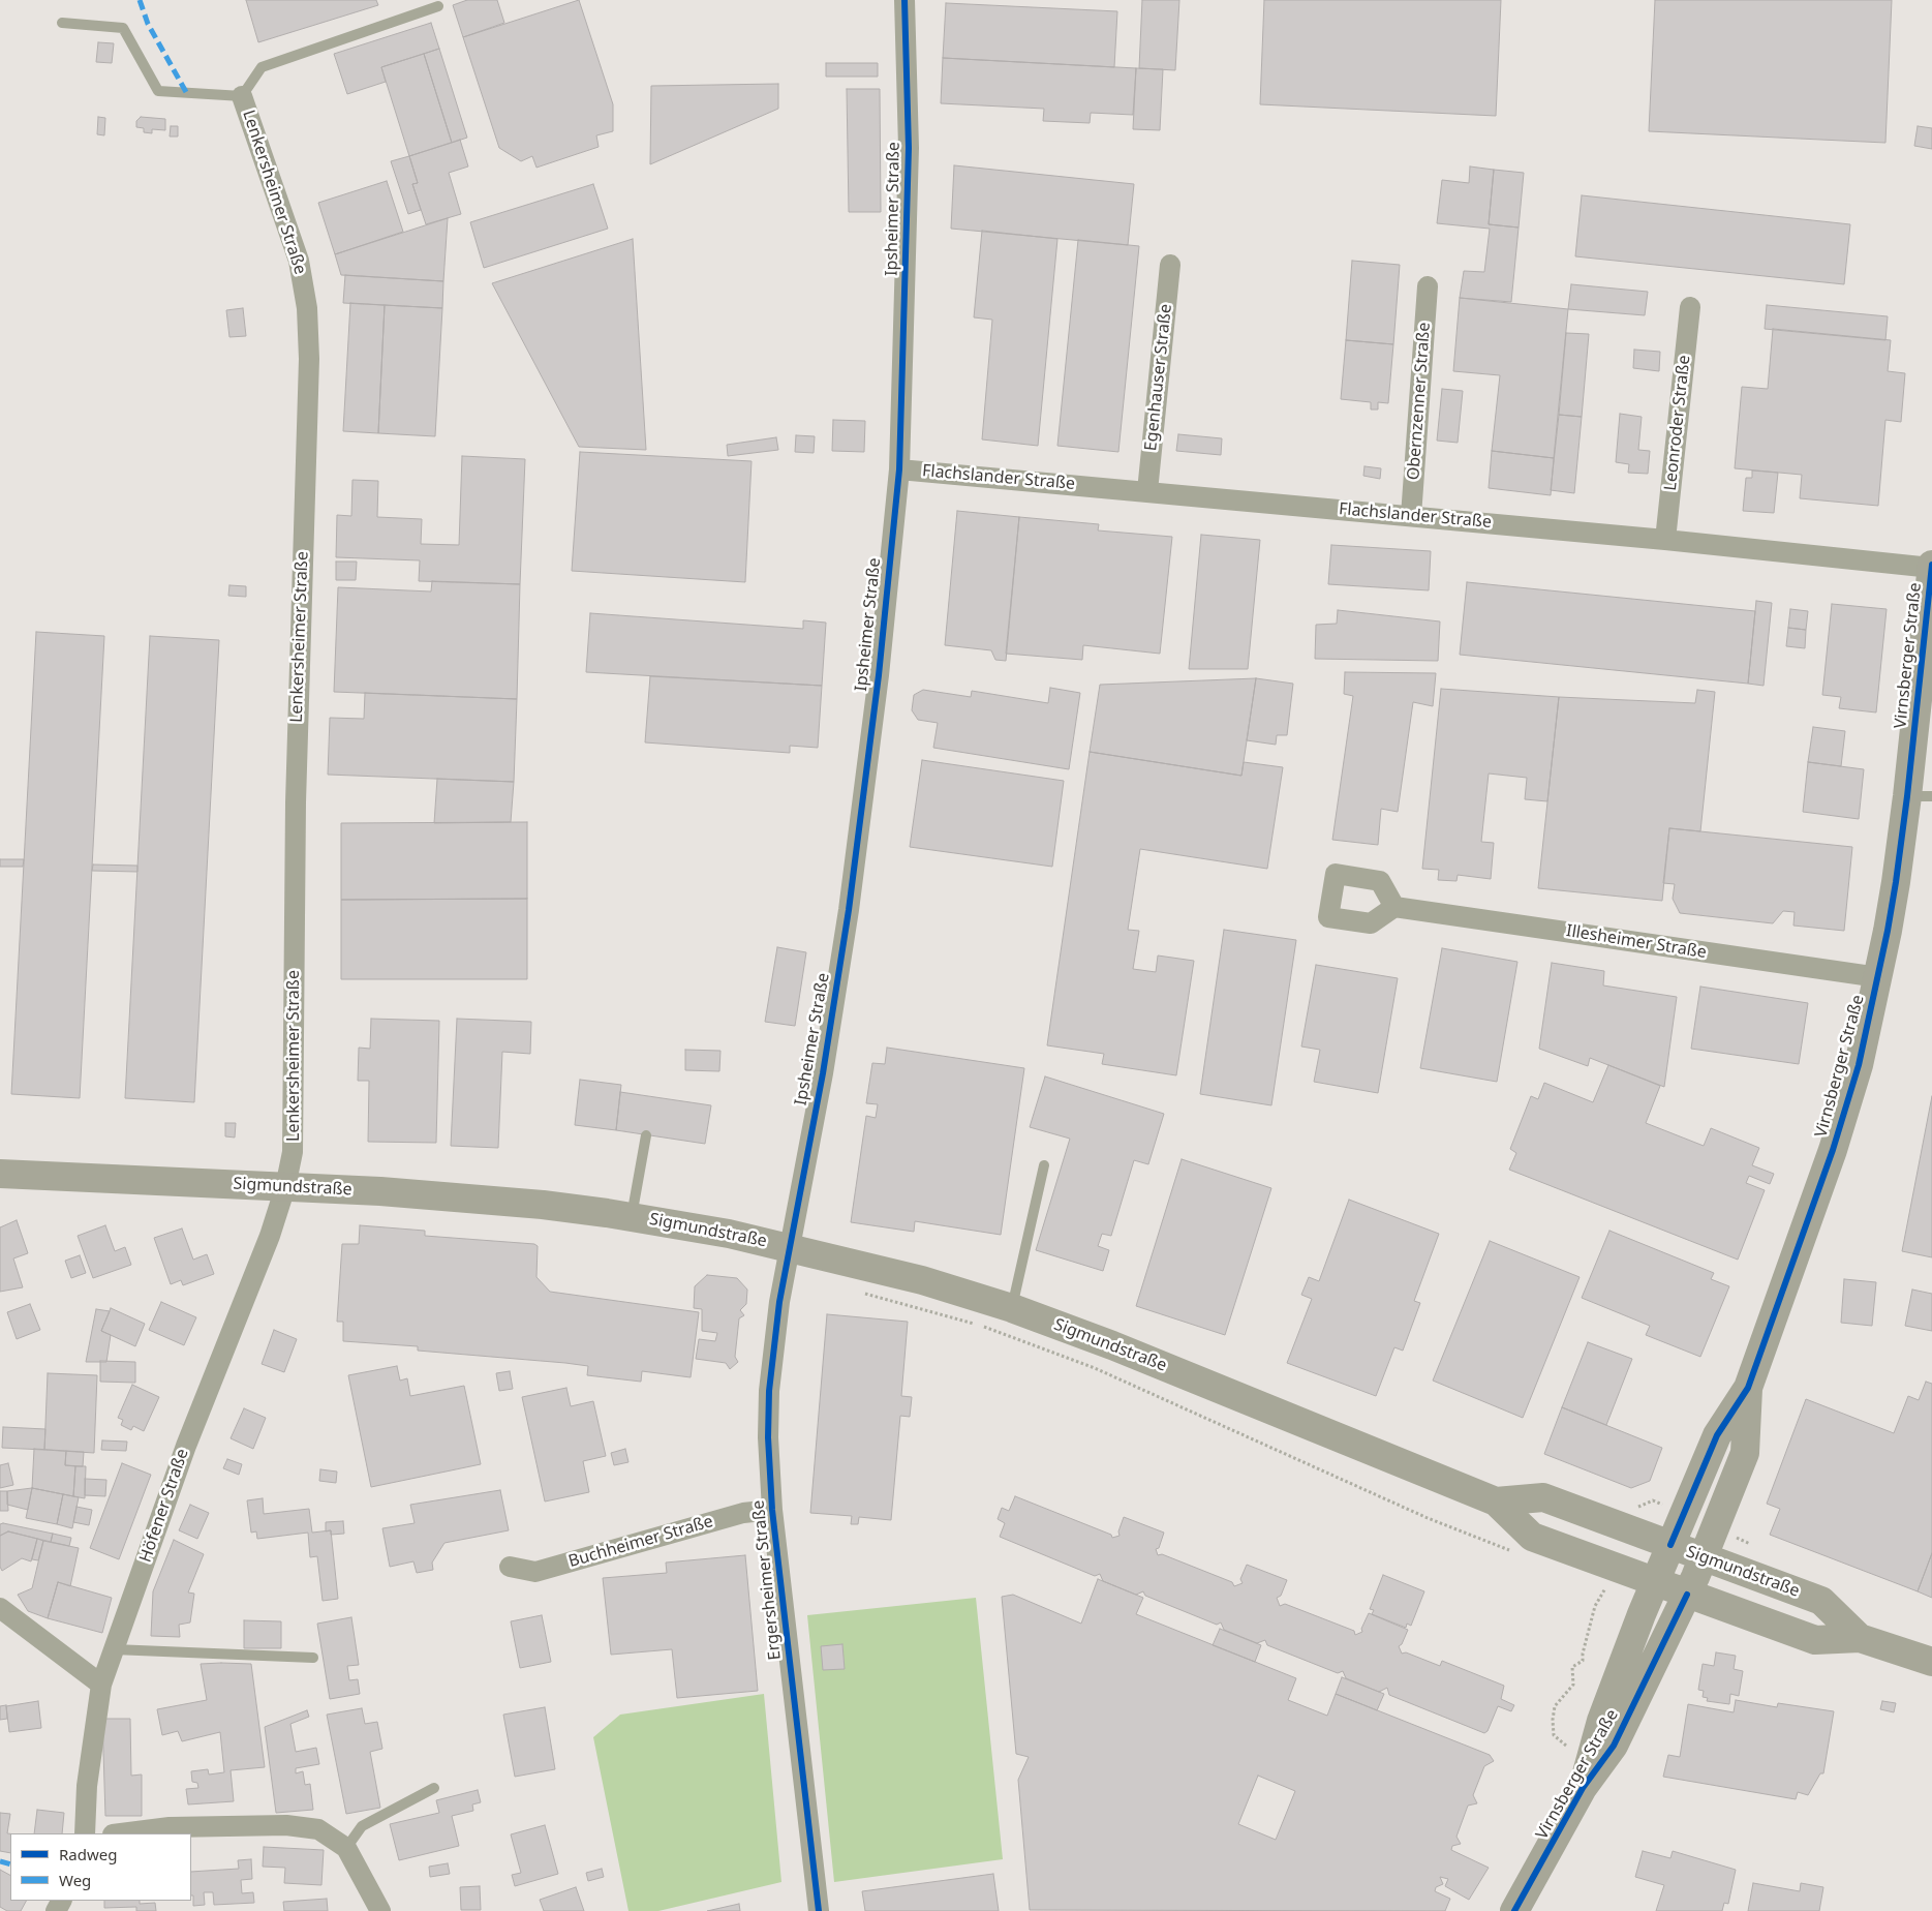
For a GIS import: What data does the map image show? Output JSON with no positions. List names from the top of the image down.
{
  "streets": {
    "main road": ["Virnsberger Straße", "Sigmundstraße"],
    "street": [
      "Lenkersheimer Straße",
      "Ipsheimer Straße",
      "Egenhauser Straße",
      "Obernzenner Straße",
      "Leonroder Straße",
      "Flachslander Straße",
      "Illesheimer Straße",
      "Höfener Straße",
      "Buchheimer Straße",
      "Ergersheimer Straße"
    ]
  },
  "crossings": [
    ["Lenkersheimer Straße", "Sigmundstraße"],
    ["Lenkersheimer Straße", "Höfener Straße"],
    ["Ipsheimer Straße", "Flachslander Straße"],
    ["Ipsheimer Straße", "Sigmundstraße"],
    ["Ipsheimer Straße", "Ergersheimer Straße"],
    ["Egenhauser Straße", "Flachslander Straße"],
    ["Obernzenner Straße", "Flachslander Straße"],
    ["Leonroder Straße", "Flachslander Straße"],
    ["Flachslander Straße", "Virnsberger Straße"],
    ["Virnsberger Straße", "Illesheimer Straße"],
    ["Virnsberger Straße", "Sigmundstraße"],
    ["Sigmundstraße", "Höfener Straße"],
    ["Sigmundstraße", "Ergersheimer Straße"],
    ["Buchheimer Straße", "Ergersheimer Straße"]
  ],
  "legend": ["Radweg", "Weg"]
}
